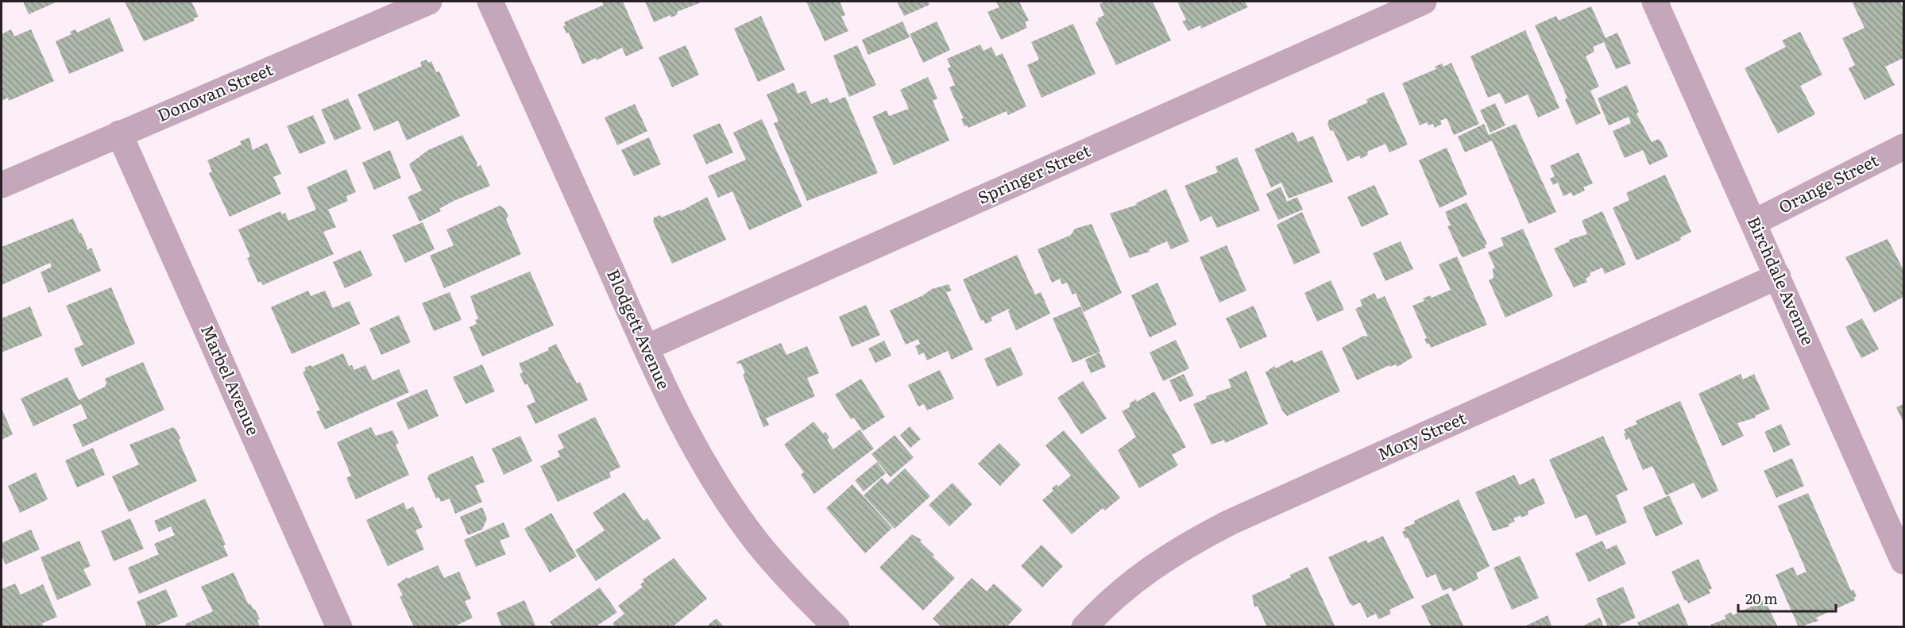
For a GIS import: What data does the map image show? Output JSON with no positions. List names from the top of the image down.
{
  "streets": {
    "street": [
      "Donovan Street",
      "Springer Street",
      "Orange Street",
      "Birchdale Avenue",
      "Blodgett Avenue",
      "Marbel Avenue",
      "Mory Street"
    ]
  },
  "crossings": [
    ["Donovan Street", "Marbel Avenue"],
    ["Springer Street", "Blodgett Avenue"],
    ["Orange Street", "Birchdale Avenue"],
    ["Birchdale Avenue", "Mory Street"]
  ],
  "scale_bar": "20 m"
}
